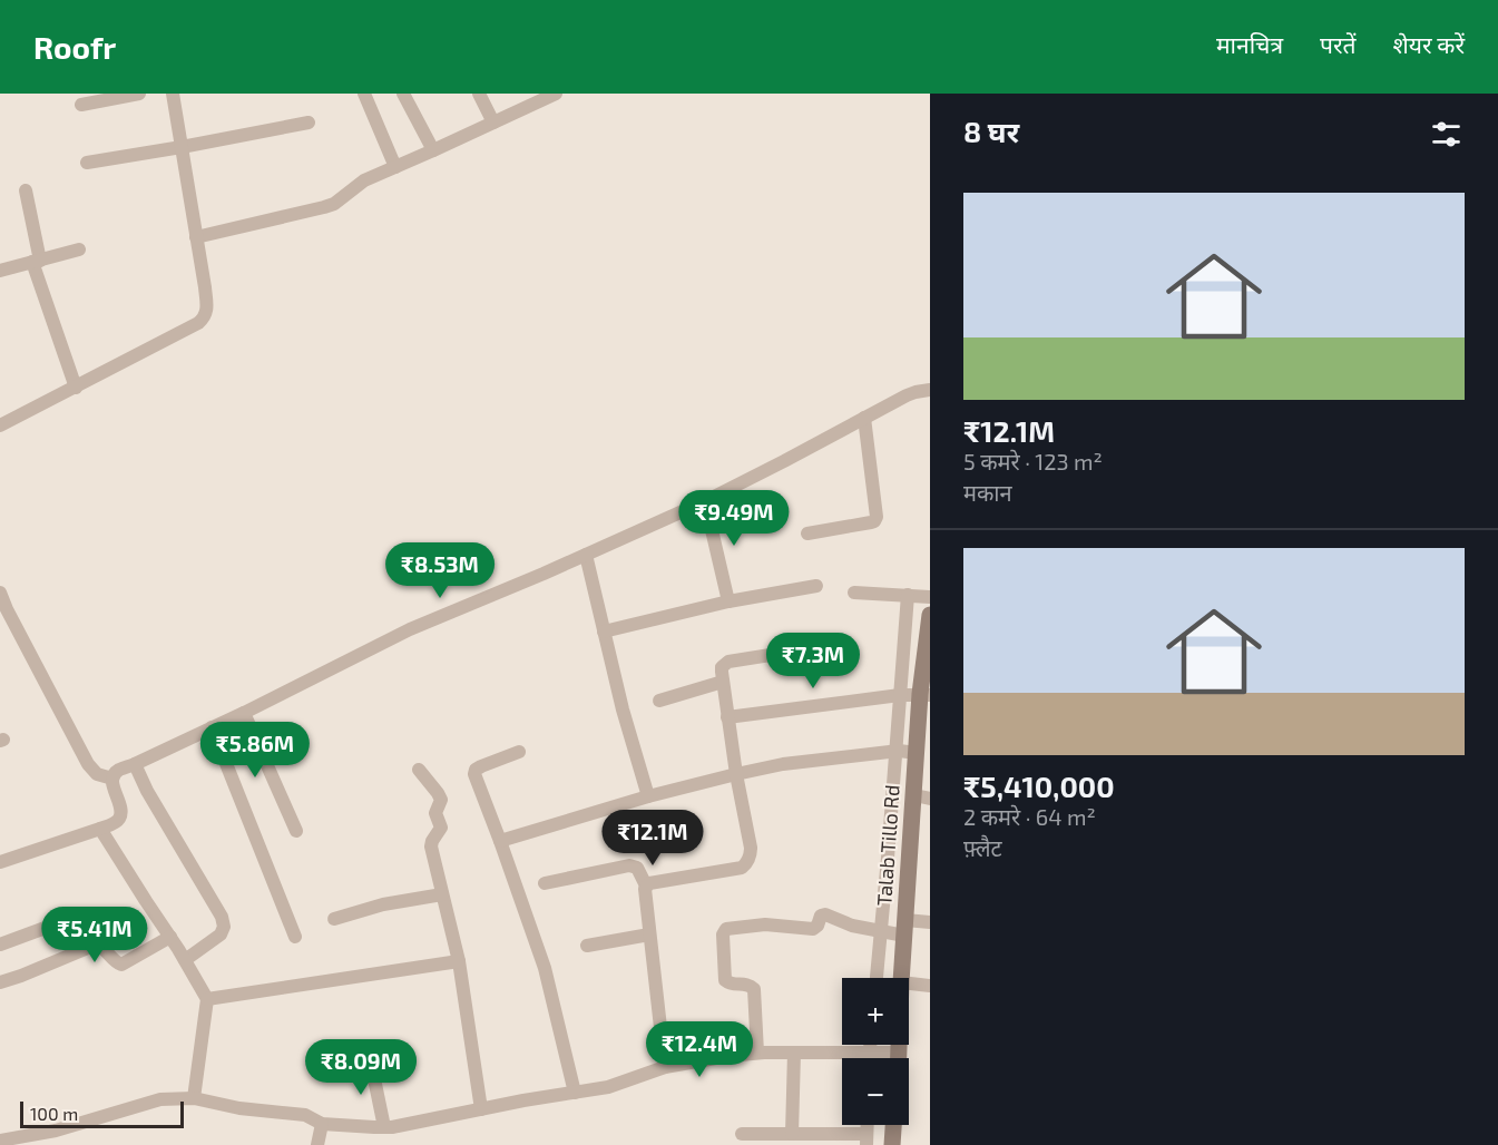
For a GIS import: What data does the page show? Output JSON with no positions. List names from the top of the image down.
{
  "streets": {
    "main road": ["Talab Tillo Rd"]
  },
  "scale_bar": "100 m",
  "page": {
    "header": "Roofr",
    "nav": ["मानचित्र", "परतें", "शेयर करें"],
    "heading": "8 घर",
    "list": [
      {
        "name": "₹12.1M",
        "note": "5 कमरे · 123 m² · मकान"
      },
      {
        "name": "₹5,410,000",
        "note": "2 कमरे · 64 m² · फ़्लैट"
      }
    ],
    "price": [
      "₹9.49M",
      "₹8.53M",
      "₹7.3M",
      "₹5.86M",
      "₹12.1M",
      "₹5.41M",
      "₹12.4M",
      "₹8.09M"
    ],
    "map_buttons": ["+", "−"],
    "scale": "100 m"
  }
}
